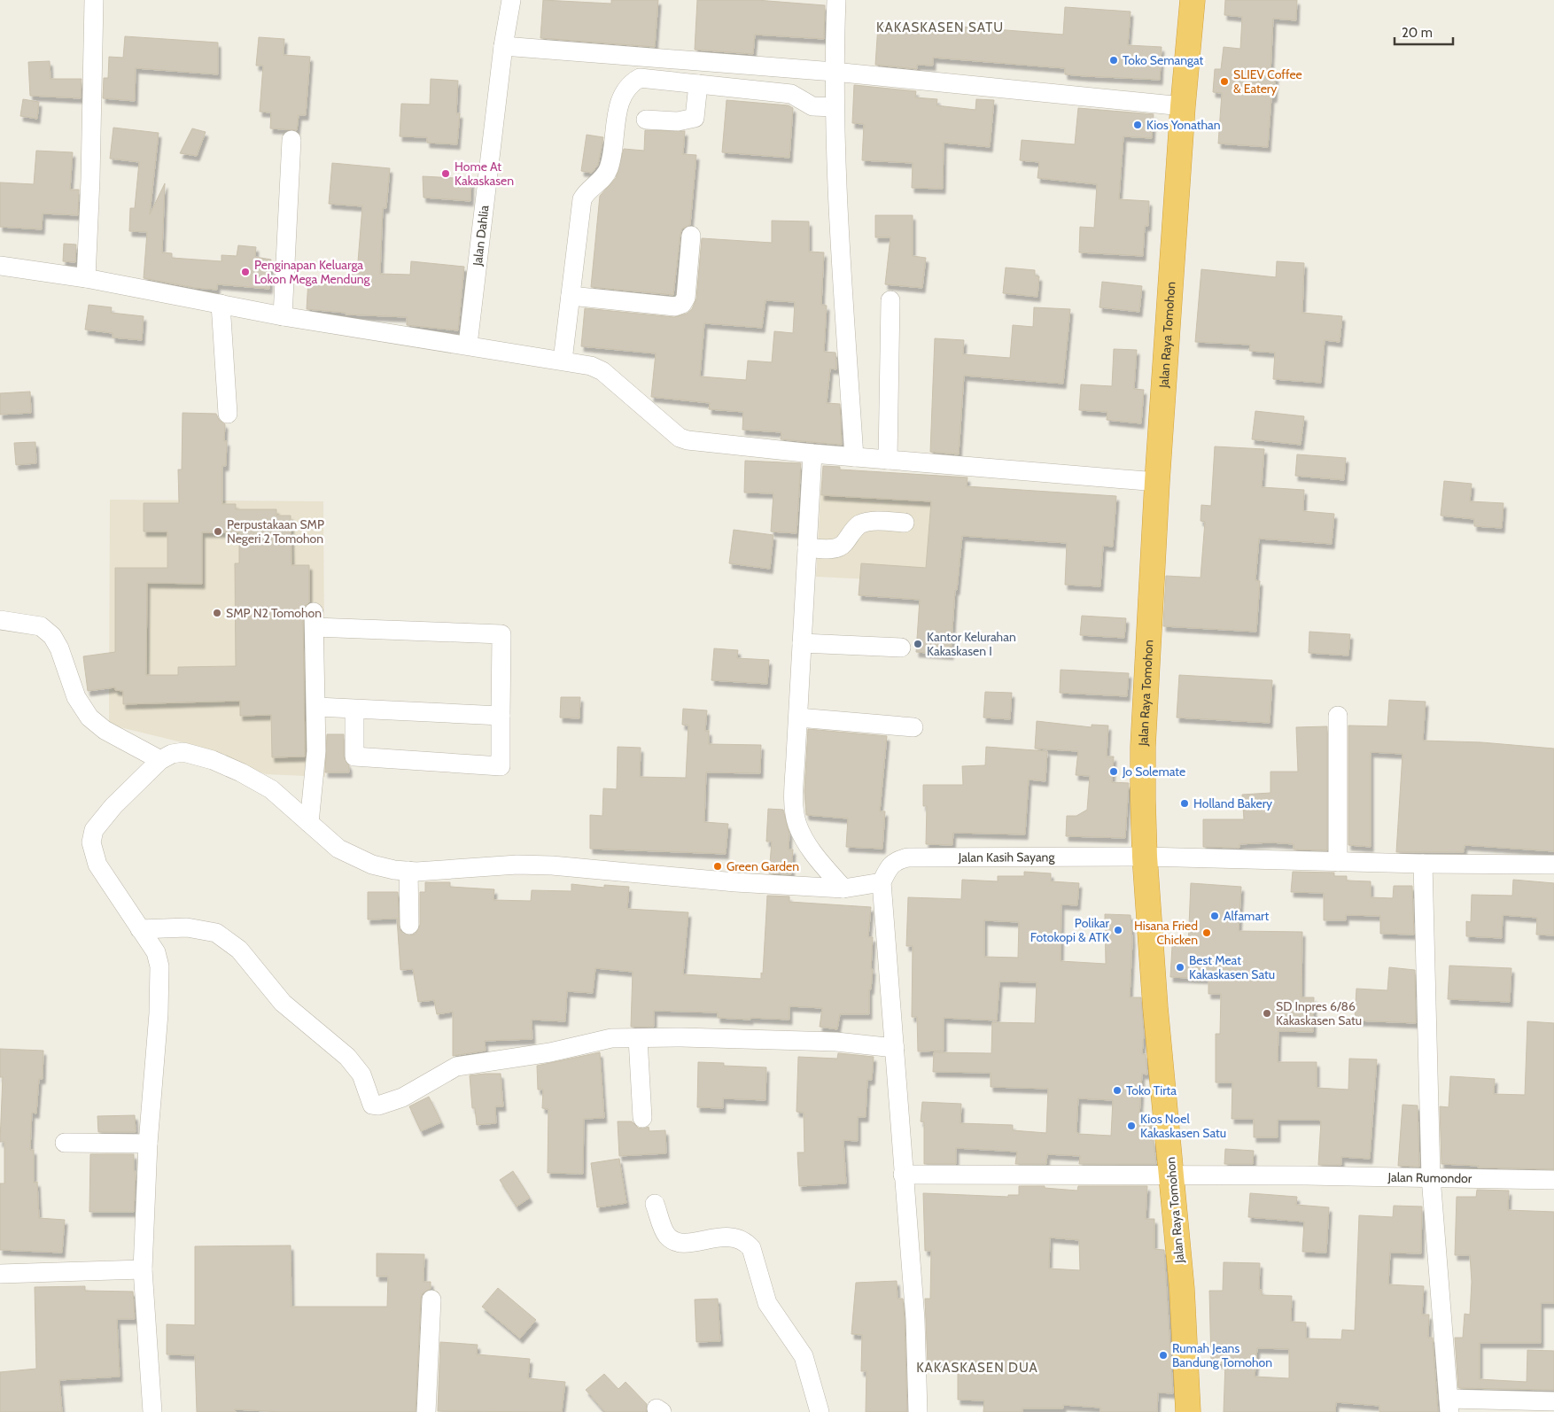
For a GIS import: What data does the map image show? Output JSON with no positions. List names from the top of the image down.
{
  "streets": {
    "highway": ["Jalan Raya Tomohon"],
    "street": ["Jalan Dahlia", "Jalan Kasih Sayang", "Jalan Rumondor"]
  },
  "crossings": [
    ["Jalan Raya Tomohon", "Jalan Kasih Sayang"],
    ["Jalan Raya Tomohon", "Jalan Rumondor"]
  ],
  "districts": ["KAKASKASEN SATU", "KAKASKASEN DUA"],
  "places": [
    "Toko Semangat",
    "SLIEV Coffee & Eatery",
    "Kios Yonathan",
    "Home At Kakaskasen",
    "Penginapan Keluarga Lokon Mega Mendung",
    "Perpustakaan SMP Negeri 2 Tomohon",
    "SMP N2 Tomohon",
    "Kantor Kelurahan Kakaskasen I",
    "Jo Solemate",
    "Holland Bakery",
    "Green Garden",
    "Alfamart",
    "Polikar Fotokopi & ATK",
    "Hisana Fried Chicken",
    "Best Meat Kakaskasen Satu",
    "SD Inpres 6/86 Kakaskasen Satu",
    "Toko Tirta",
    "Kios Noel Kakaskasen Satu",
    "Rumah Jeans Bandung Tomohon"
  ],
  "scale_bar": "20 m"
}
